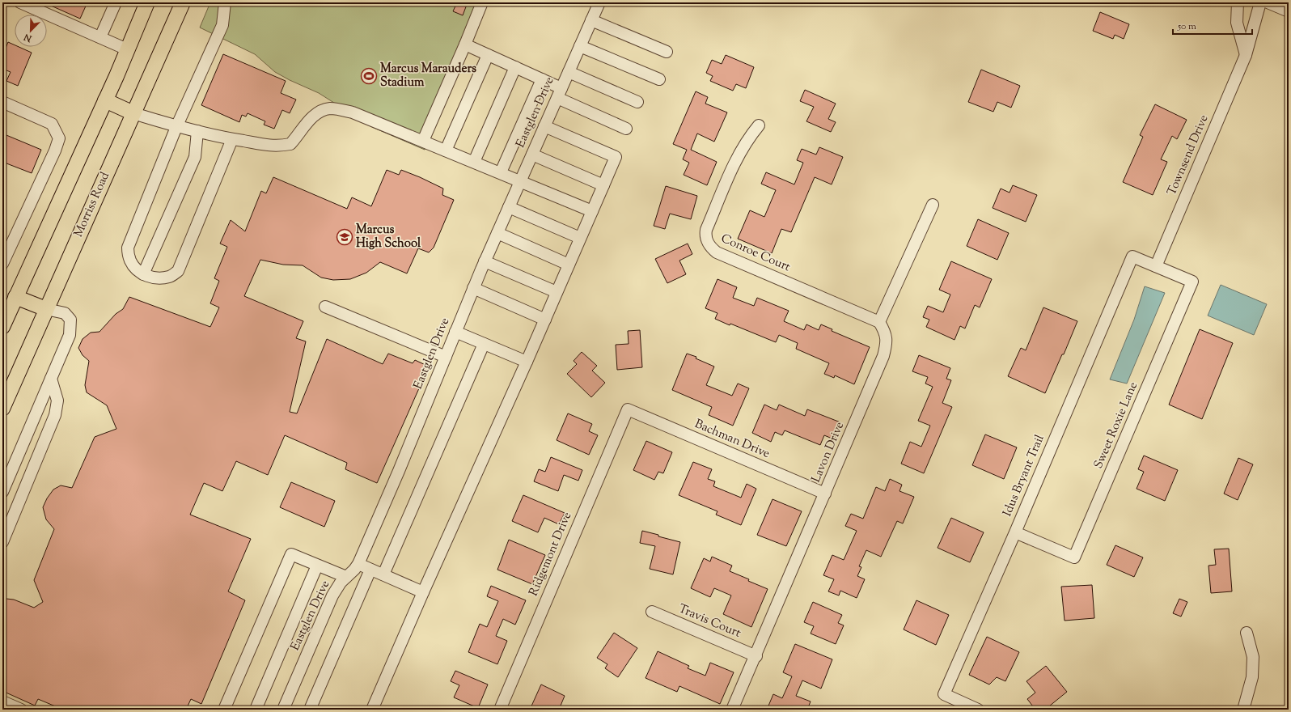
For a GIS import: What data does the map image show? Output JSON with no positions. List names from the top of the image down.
{
  "streets": {
    "main road": ["Morriss Road"],
    "street": [
      "Eastglen Drive",
      "Townsend Drive",
      "Conroe Court",
      "Sweet Roxie Lane",
      "Bachman Drive",
      "Lavon Drive",
      "Idus Bryant Trail",
      "Ridgemont Drive",
      "Travis Court"
    ]
  },
  "crossings": [
    ["Townsend Drive", "Sweet Roxie Lane"],
    ["Townsend Drive", "Idus Bryant Trail"],
    ["Conroe Court", "Lavon Drive"],
    ["Sweet Roxie Lane", "Idus Bryant Trail"],
    ["Bachman Drive", "Lavon Drive"],
    ["Bachman Drive", "Ridgemont Drive"],
    ["Lavon Drive", "Travis Court"]
  ],
  "places": {
    "sports": ["Marcus Marauders Stadium"],
    "school or university": ["Marcus High School"]
  },
  "scale_bar": "50 m",
  "north": "bottom left"
}
